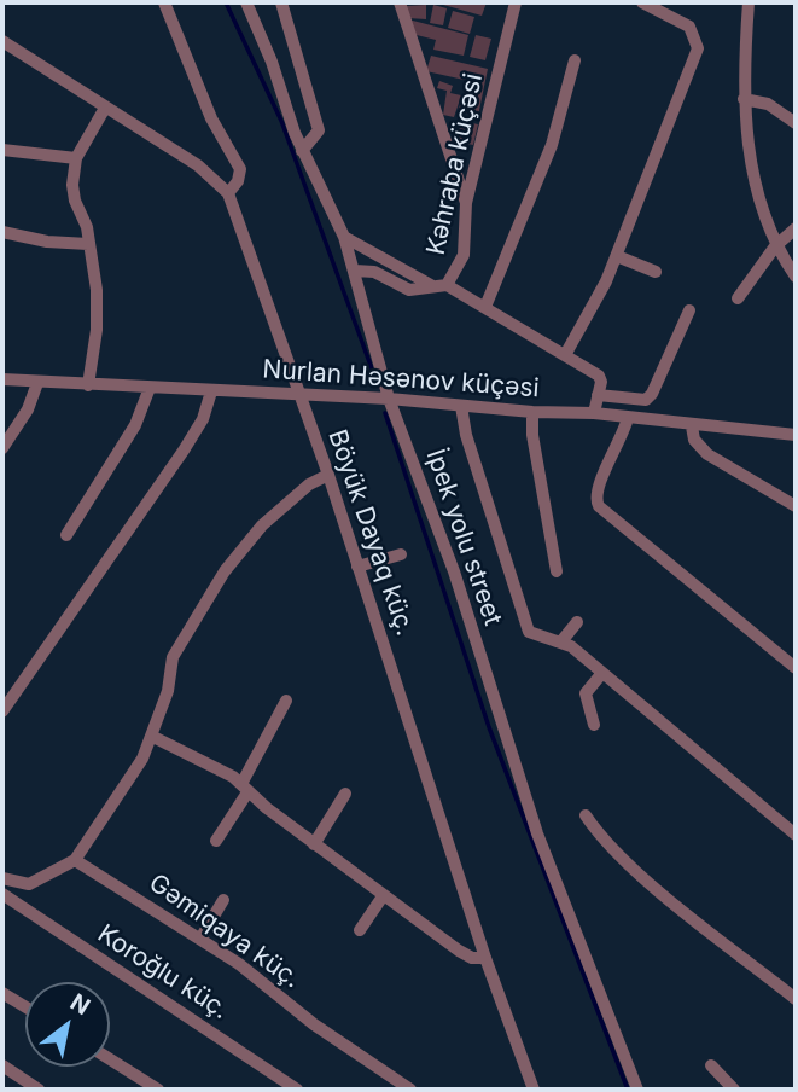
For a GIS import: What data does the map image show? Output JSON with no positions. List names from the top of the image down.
{
  "streets": {
    "street": [
      "Kəhraba küçəsi",
      "Nurlan Həsənov küçəsi",
      "Böyük Dayaq küç.",
      "İpek yolu street",
      "Gəmiqaya küç.",
      "Koroğlu küç."
    ]
  },
  "crossings": [
    ["Nurlan Həsənov küçəsi", "Böyük Dayaq küç."],
    ["Nurlan Həsənov küçəsi", "İpek yolu street"]
  ],
  "north": "top right"
}
